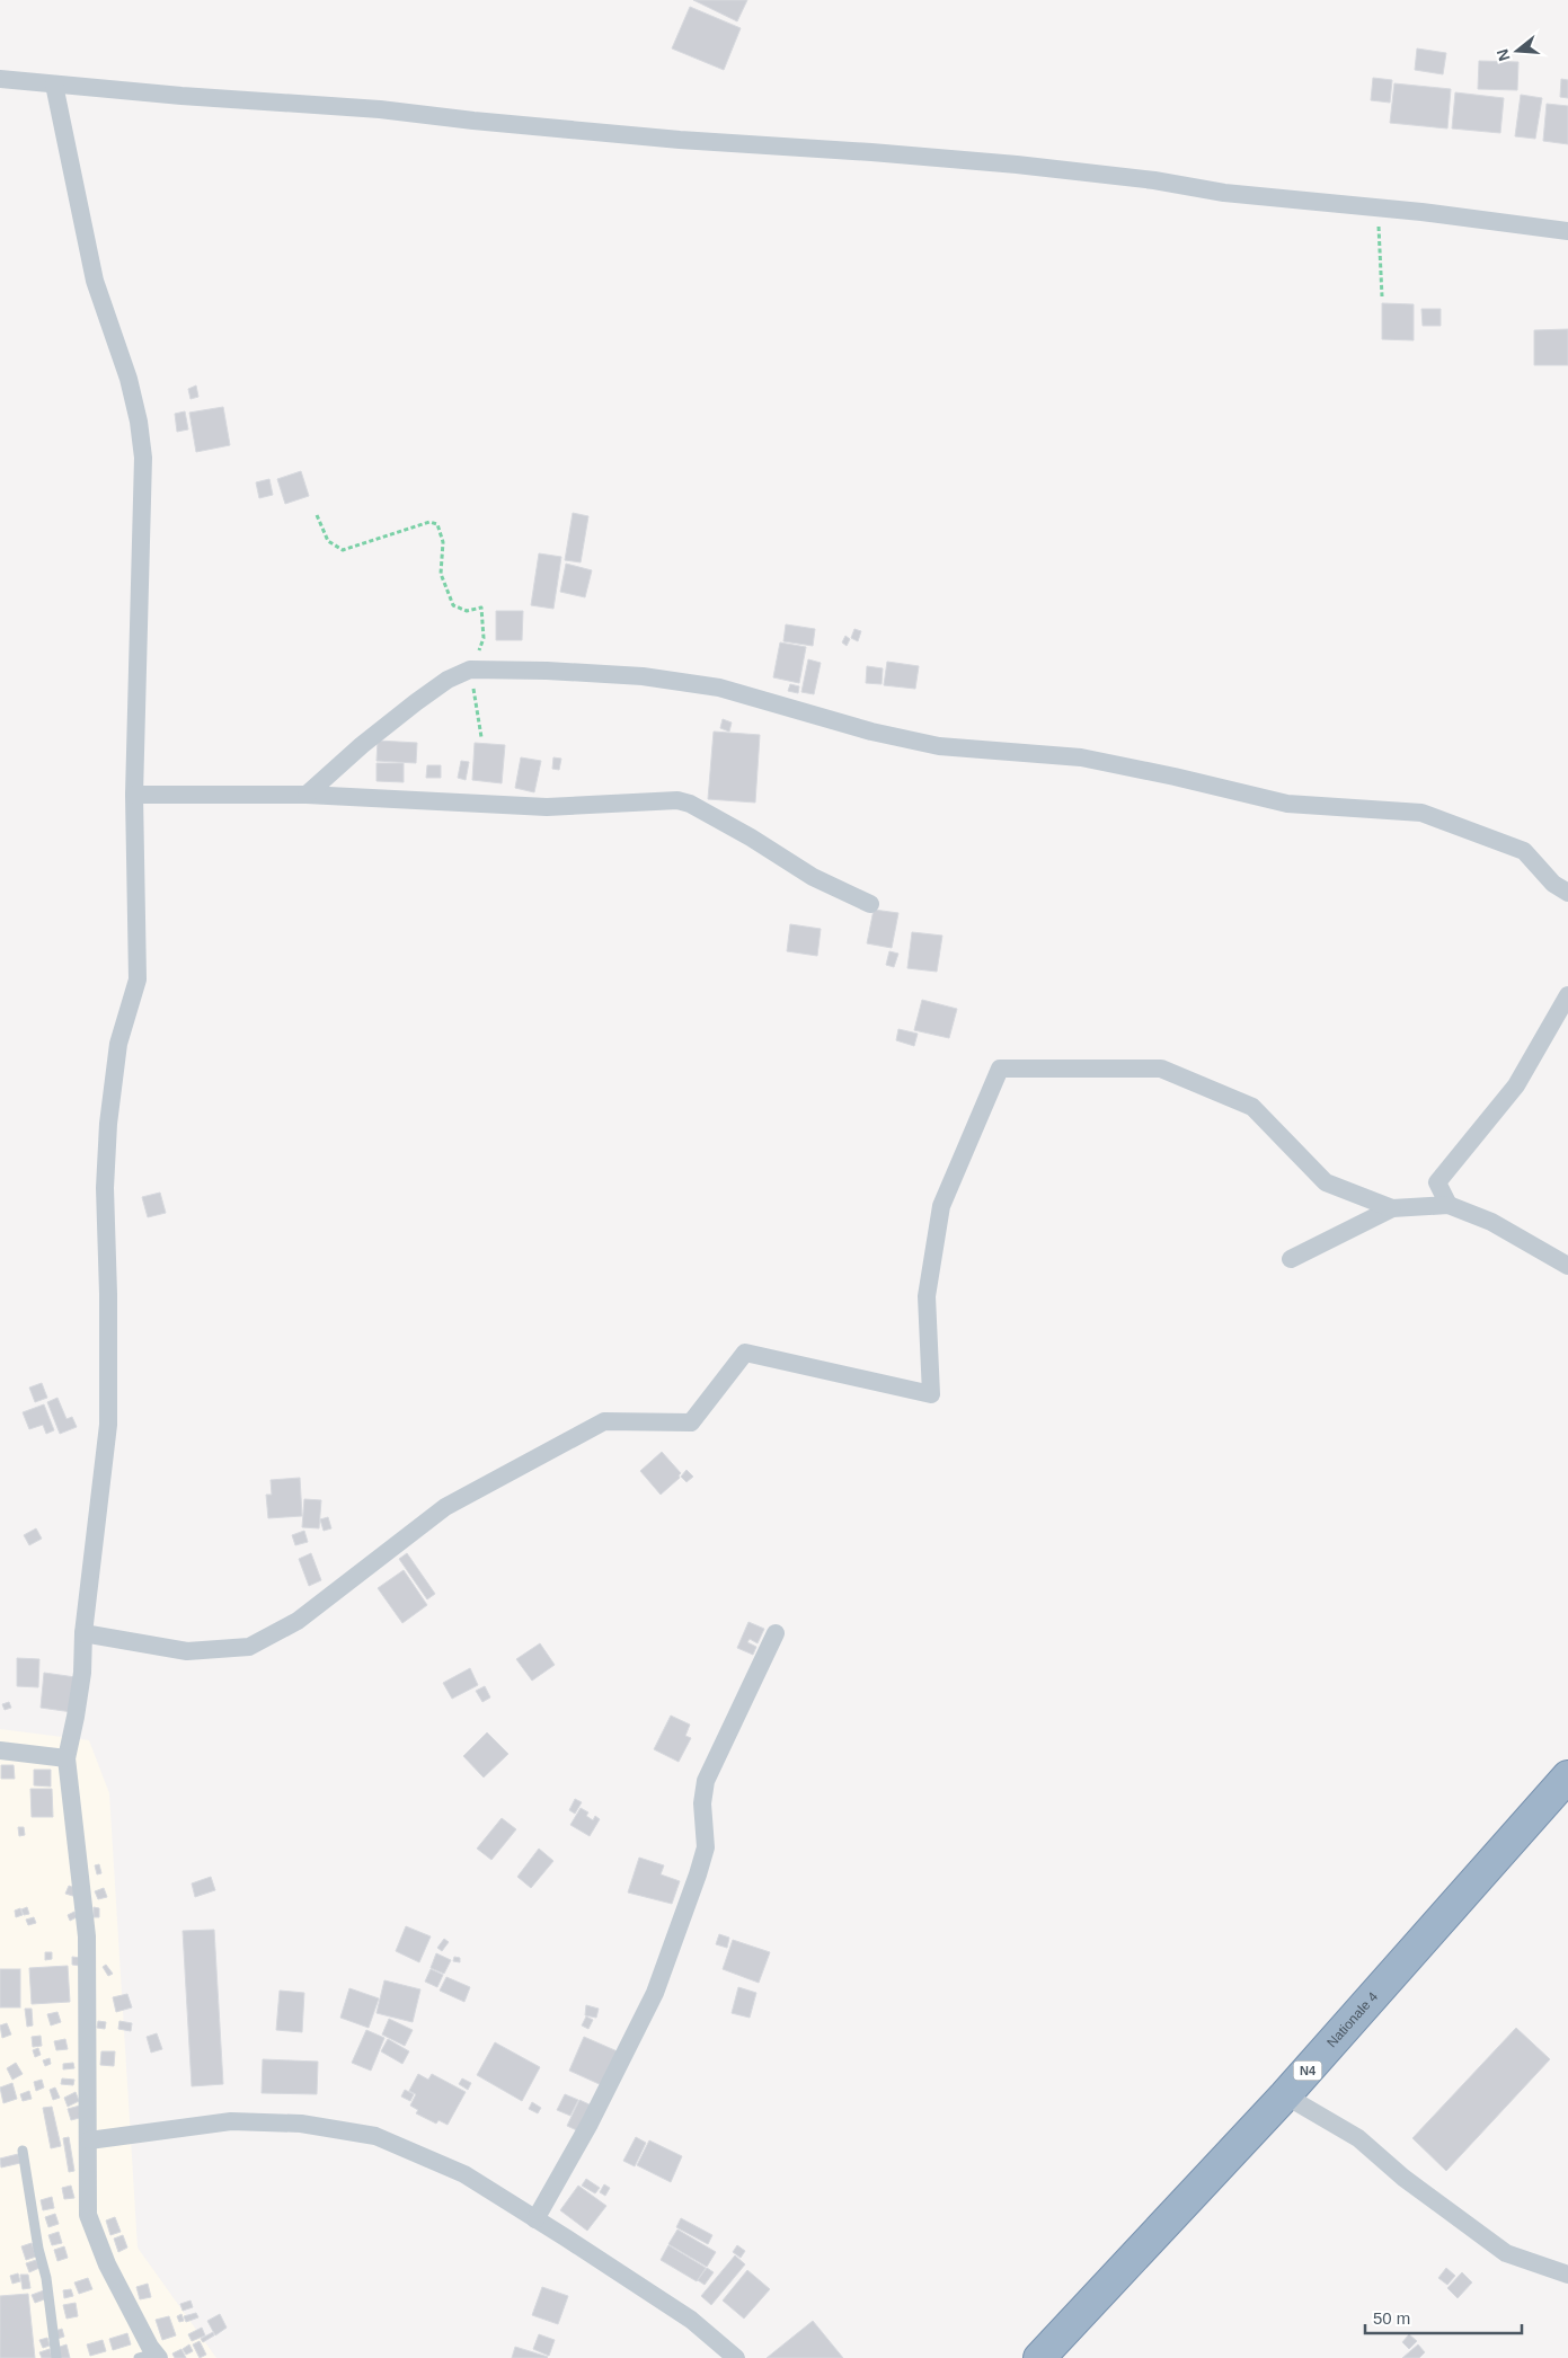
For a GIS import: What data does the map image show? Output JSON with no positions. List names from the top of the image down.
{
  "streets": {
    "highway": ["Nationale 4", "N4"]
  },
  "scale_bar": "50 m",
  "north": "left"
}
